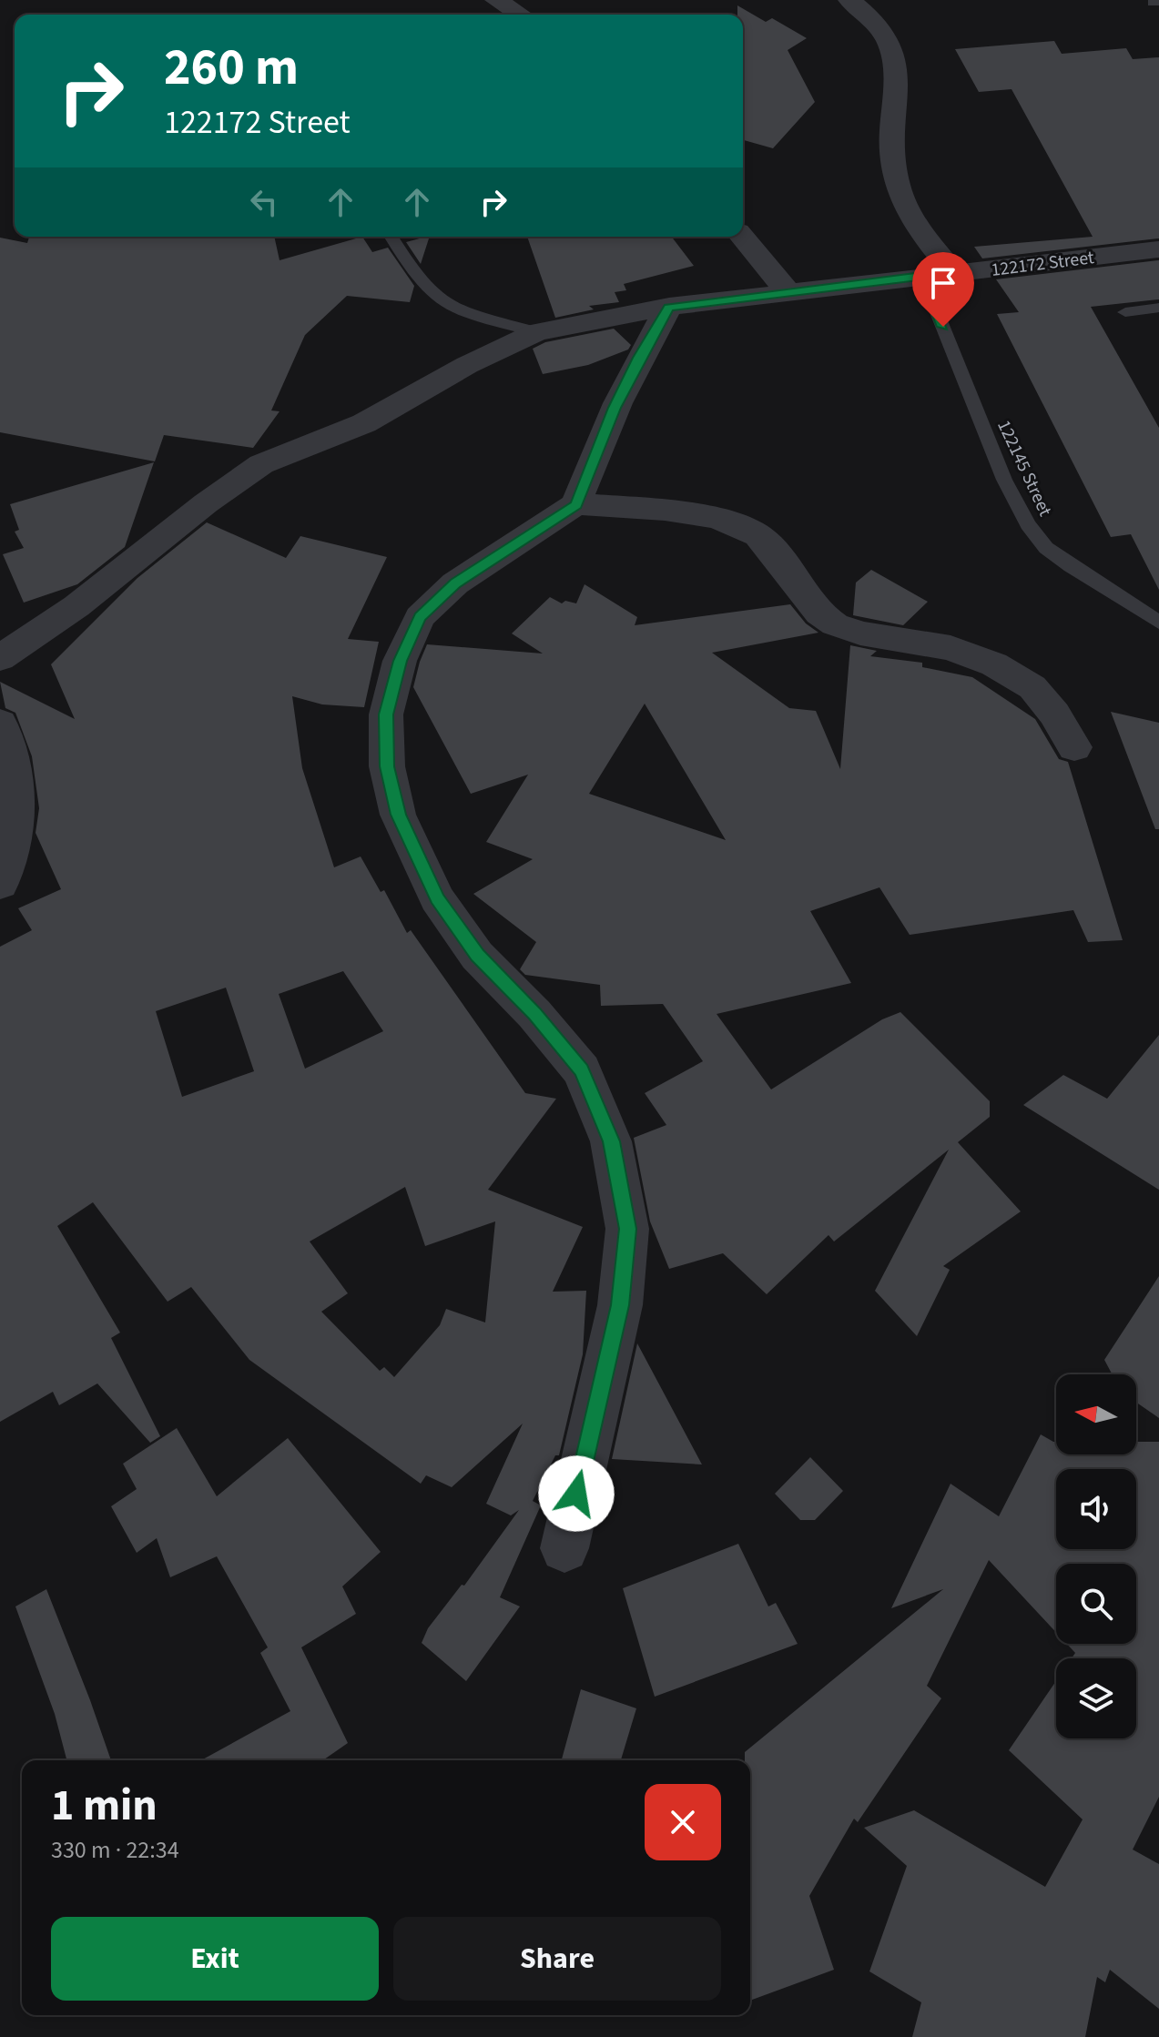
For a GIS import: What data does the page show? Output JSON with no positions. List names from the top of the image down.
{
  "streets": {
    "street": ["122172 Street"],
    "lane": ["122145 Street"]
  },
  "crossings": [
    ["122172 Street", "122145 Street"]
  ],
  "north": "left",
  "page": {
    "turn": ["260 m", "122172 Street"],
    "heading": ["1 min", "330 m · 22:34"],
    "buttons": ["Exit", "Share"]
  }
}
